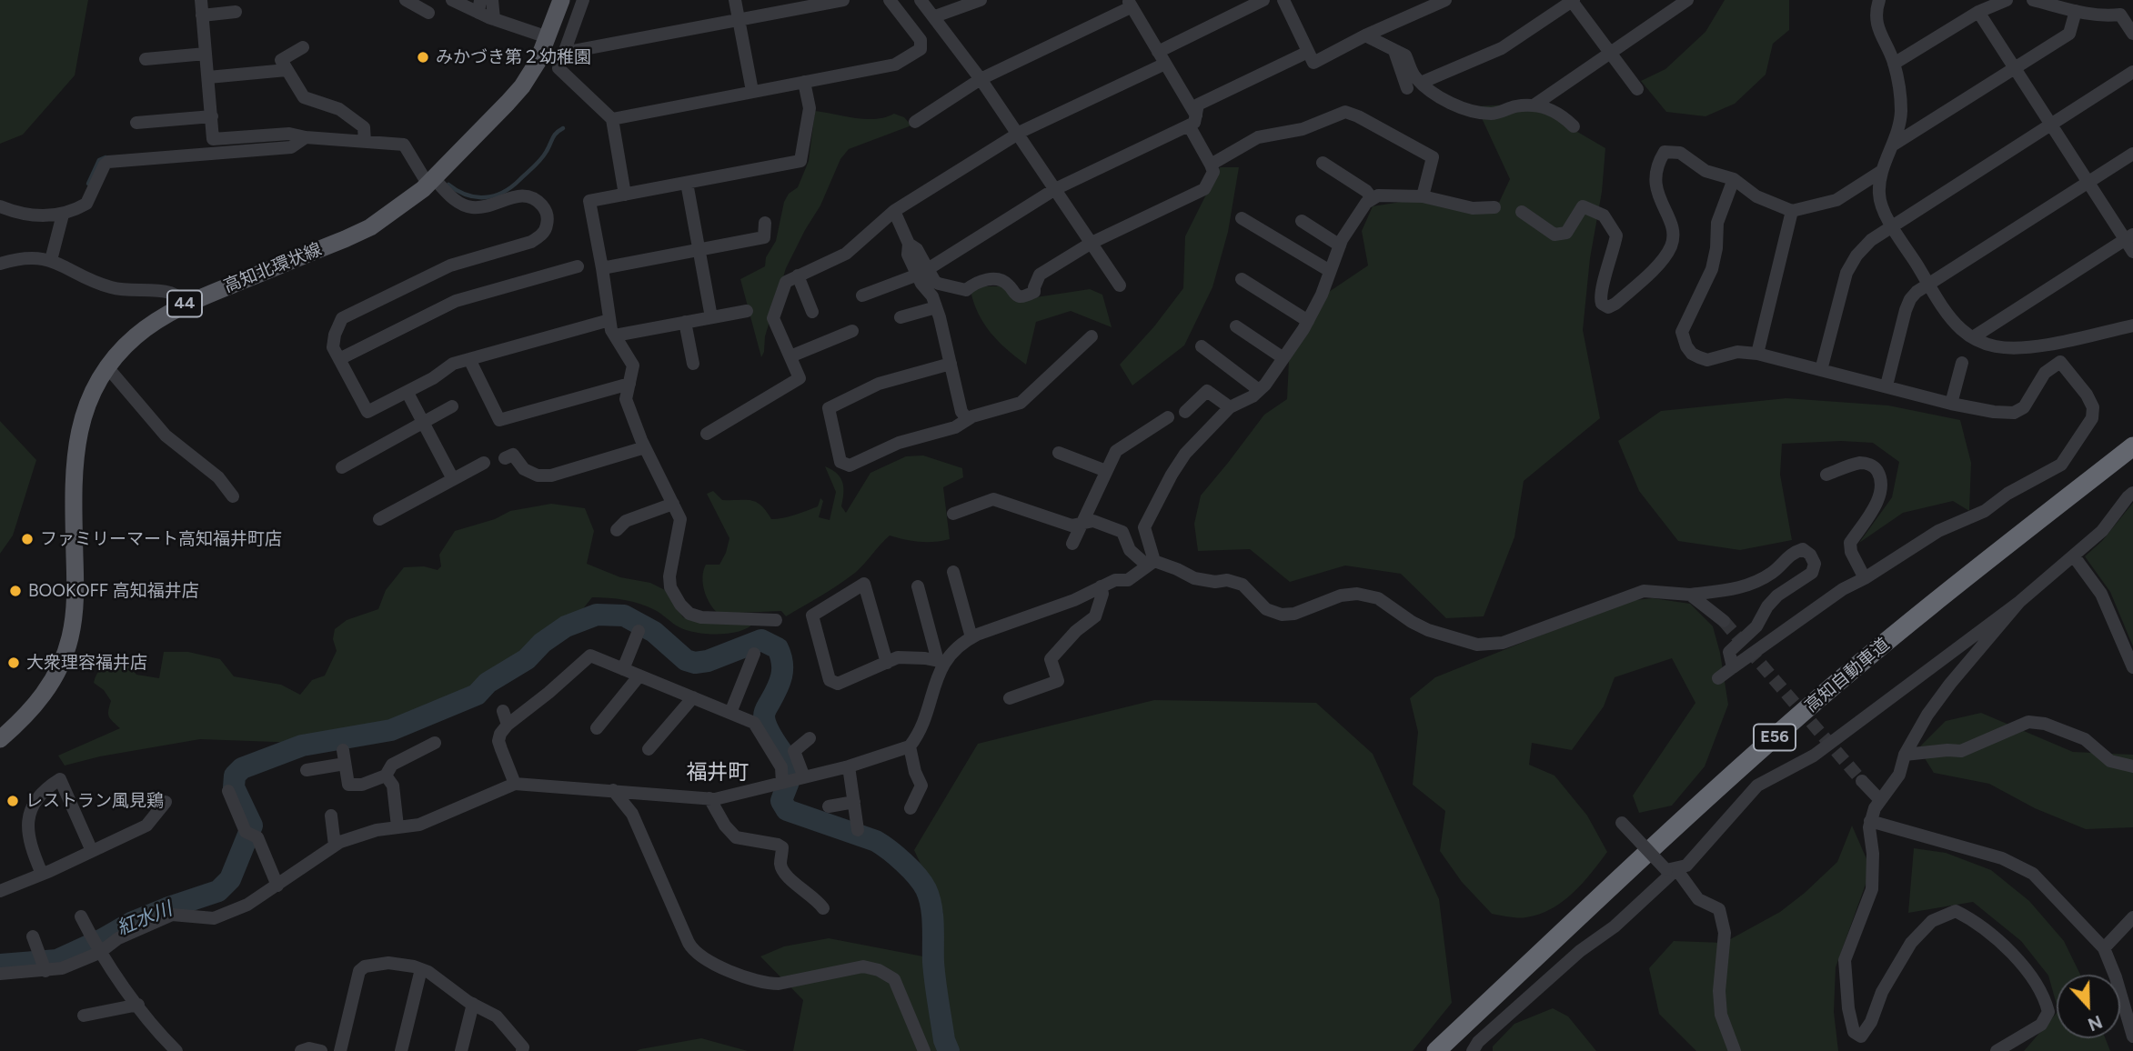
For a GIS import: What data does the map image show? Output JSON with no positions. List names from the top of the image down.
{
  "streets": {
    "highway": ["高知自動車道", "E56"],
    "main road": ["高知北環状線", "44"]
  },
  "districts": ["福井町"],
  "water": ["紅水川"],
  "places": [
    "みかづき第２幼稚園",
    "ファミリーマート高知福井町店",
    "BOOKOFF 高知福井店",
    "大衆理容福井店",
    "レストラン風見鶏"
  ],
  "north": "bottom"
}
